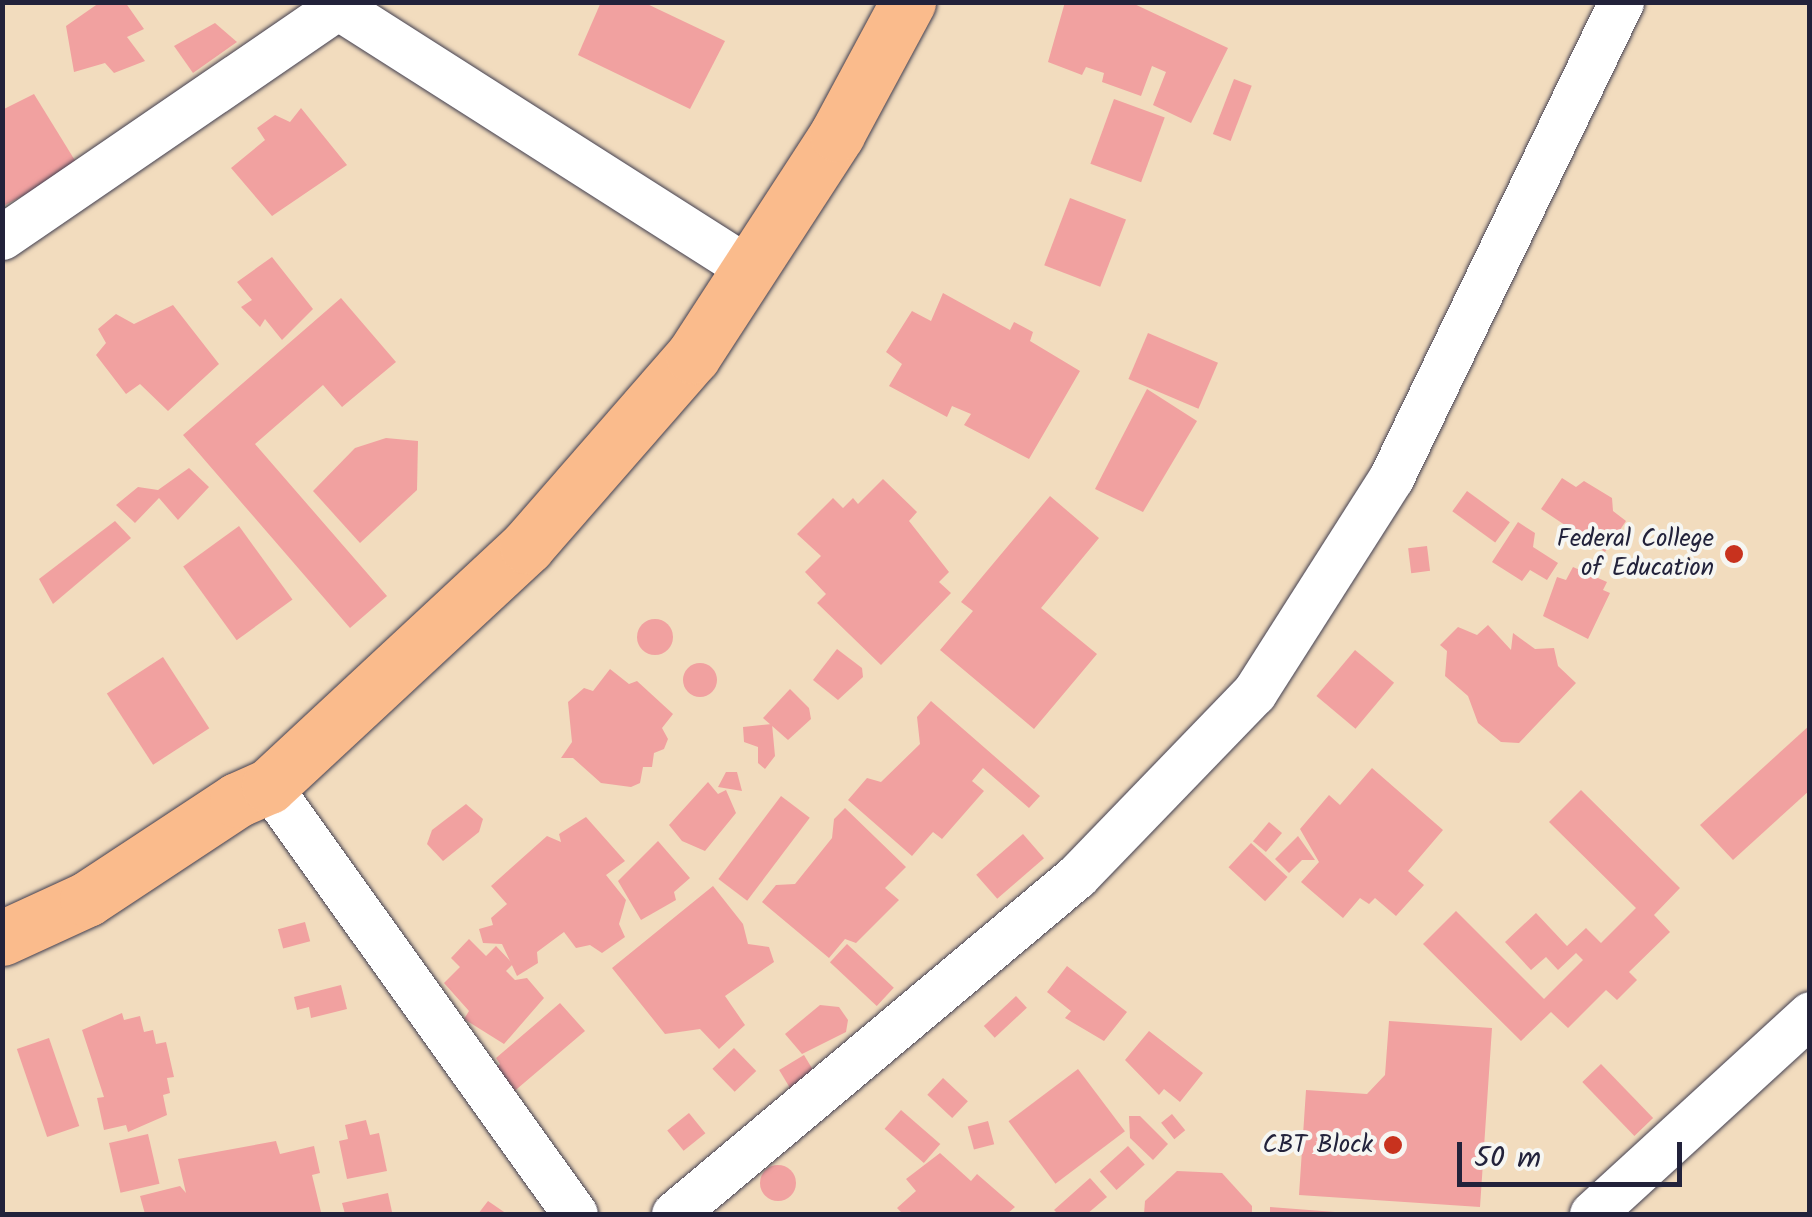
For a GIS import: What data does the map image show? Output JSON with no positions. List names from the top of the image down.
{
  "places": ["Federal College of Education", "CBT Block"],
  "scale_bar": "50 m"
}
